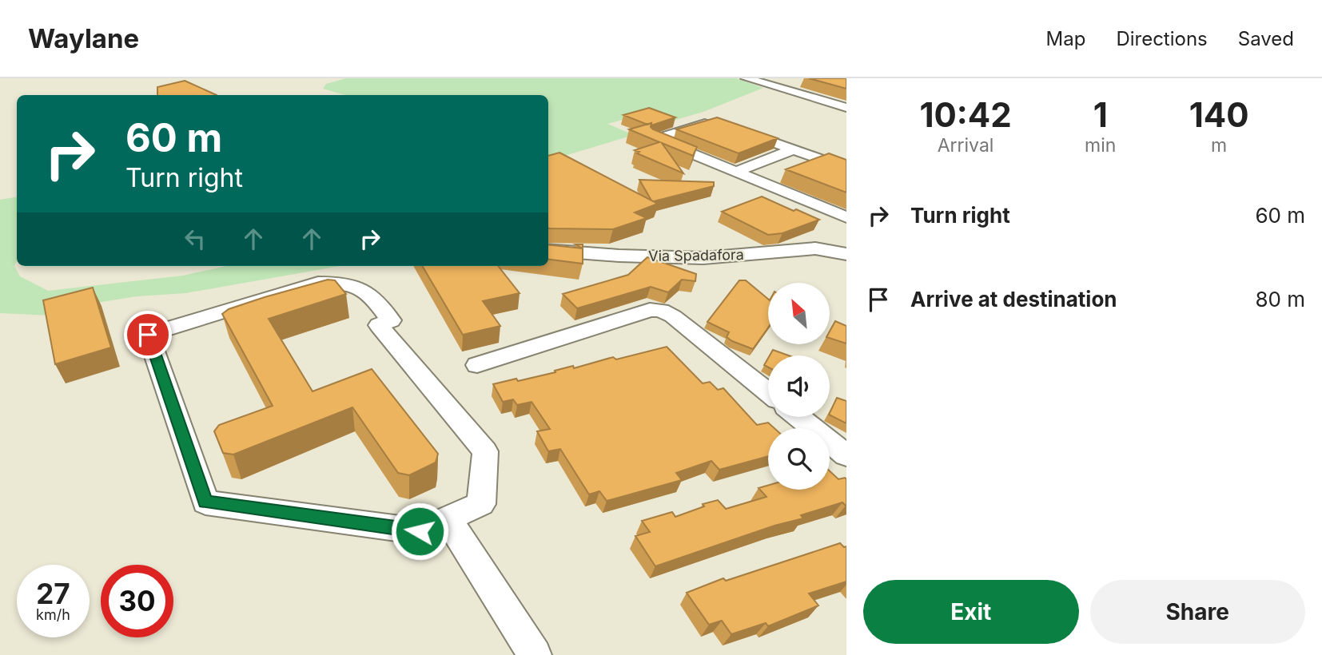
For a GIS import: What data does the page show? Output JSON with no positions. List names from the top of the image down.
{
  "streets": {
    "street": ["Via Spadafora"]
  },
  "north": "top left",
  "page": {
    "header": "Waylane",
    "nav": ["Map", "Directions", "Saved"],
    "eta": [
      "10:42",
      "Arrival",
      "1",
      "min",
      "140",
      "m"
    ],
    "turn": ["60 m", "Turn right"],
    "list": [
      {
        "name": "Turn right",
        "value": "60 m"
      },
      {
        "name": "Arrive at destination",
        "value": "80 m"
      }
    ],
    "speed": "27 km/h",
    "limit": "30",
    "buttons": ["Exit", "Share"]
  }
}
